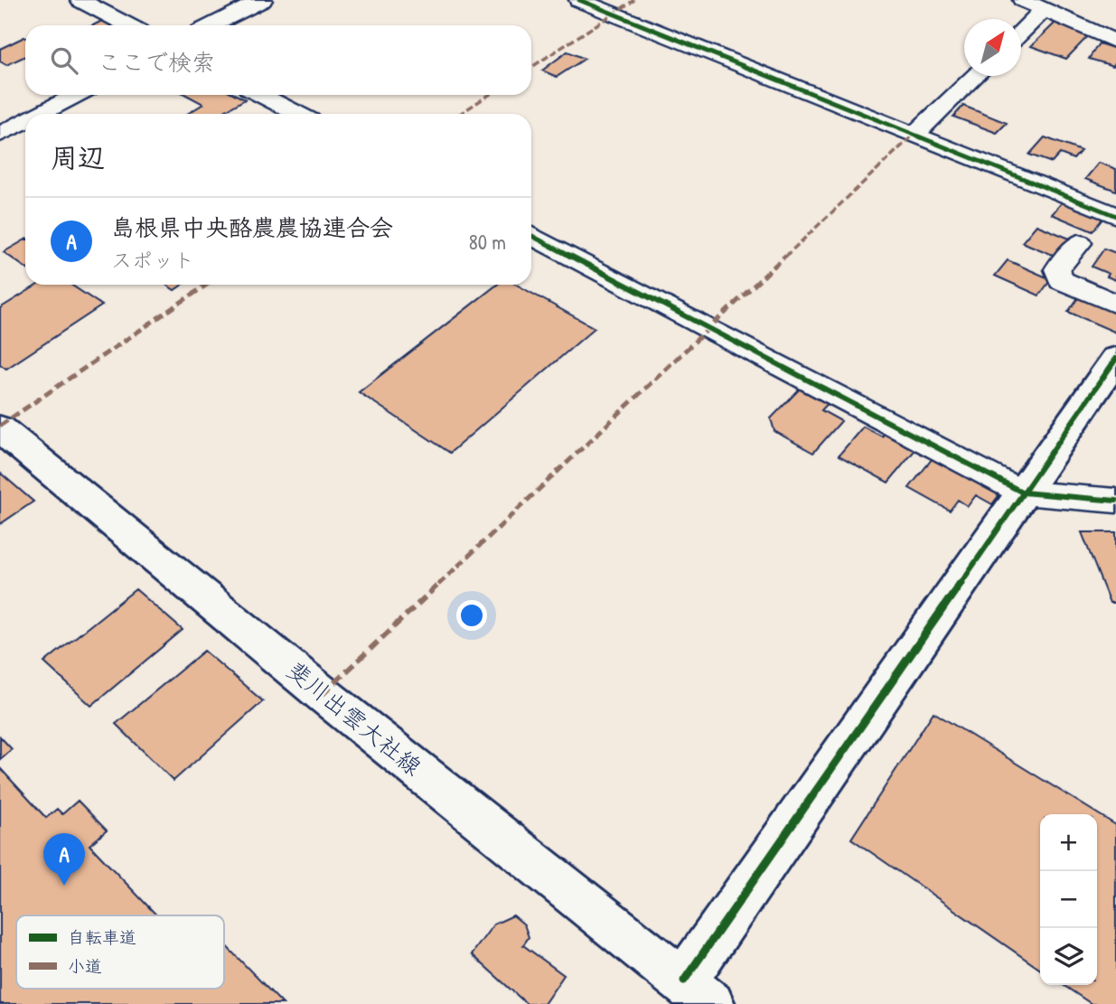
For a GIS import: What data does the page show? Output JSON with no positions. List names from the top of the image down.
{
  "streets": {
    "main road": ["斐川出雲大社線"]
  },
  "legend": ["自転車道", "小道"],
  "north": "top right",
  "page": {
    "search": "ここで検索",
    "heading": "周辺",
    "list": [
      {
        "mark": "A",
        "name": "島根県中央酪農農協連合会",
        "note": "スポット",
        "value": "80 m"
      }
    ],
    "map_buttons": ["+", "−"],
    "pins": "A"
  }
}
